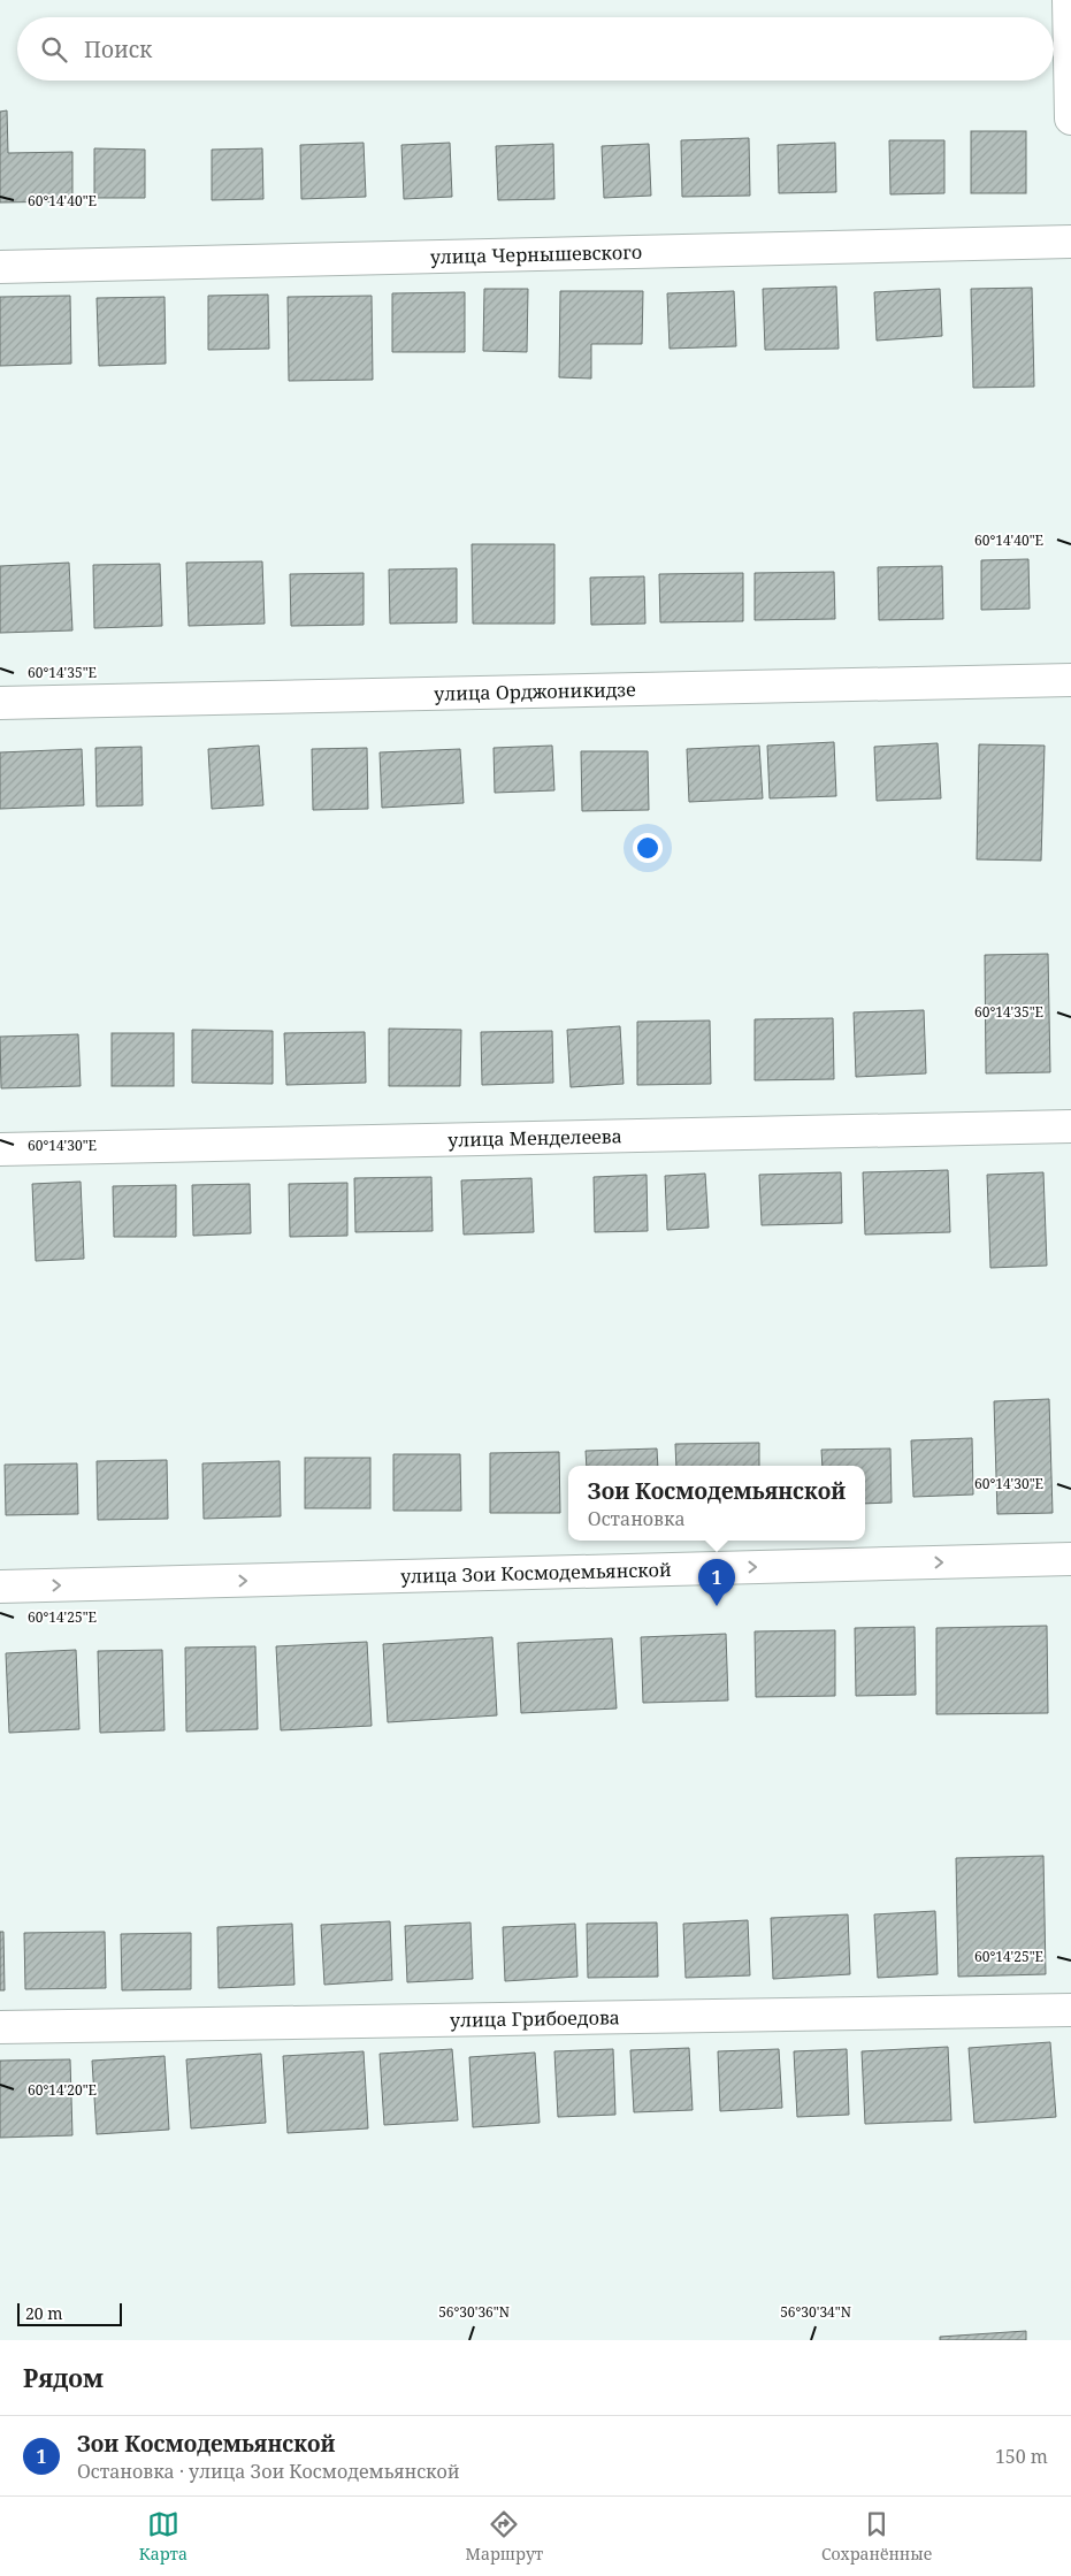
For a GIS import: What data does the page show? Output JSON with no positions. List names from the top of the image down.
{
  "streets": {
    "street": [
      "улица Чернышевского",
      "улица Орджоникидзе",
      "улица Менделеева",
      "улица Зои Космодемьянской",
      "улица Грибоедова"
    ]
  },
  "one_way": ["улица Зои Космодемьянской"],
  "scale_bar": "20 m",
  "page": {
    "search": "Поиск",
    "popup": ["Зои Космодемьянской", "Остановка"],
    "pins": "1",
    "scale": "20 m",
    "heading": "Рядом",
    "list": [
      {
        "mark": "1",
        "name": "Зои Космодемьянской",
        "note": "Остановка · улица Зои Космодемьянской",
        "value": "150 m"
      }
    ],
    "nav": ["Карта", "Маршрут", "Сохранённые"]
  },
  "coordinates": [
    "60°14'40\"E",
    "60°14'35\"E",
    "60°14'30\"E",
    "60°14'25\"E",
    "60°14'20\"E",
    "56°30'36\"N",
    "56°30'34\"N"
  ]
}
